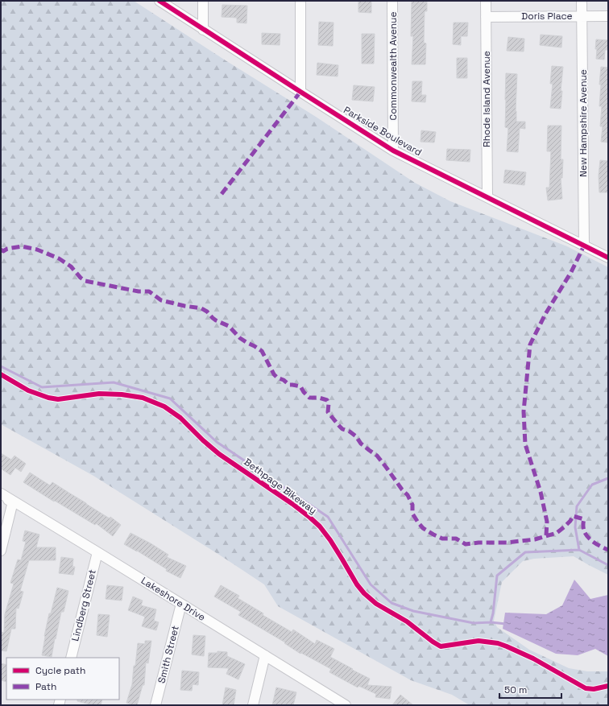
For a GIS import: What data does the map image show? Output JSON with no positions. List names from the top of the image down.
{
  "streets": {
    "street": [
      "Doris Place",
      "Commonwealth Avenue",
      "Rhode Island Avenue",
      "New Hampshire Avenue",
      "Parkside Boulevard",
      "Lakeshore Drive",
      "Lindberg Street",
      "Smith Street"
    ],
    "cycle path": ["Bethpage Bikeway"]
  },
  "crossings": [
    ["Doris Place", "Rhode Island Avenue"],
    ["Doris Place", "New Hampshire Avenue"],
    ["Commonwealth Avenue", "Parkside Boulevard"],
    ["Rhode Island Avenue", "Parkside Boulevard"],
    ["New Hampshire Avenue", "Parkside Boulevard"],
    ["Lakeshore Drive", "Lindberg Street"],
    ["Lakeshore Drive", "Smith Street"]
  ],
  "legend": ["Cycle path", "Path"],
  "scale_bar": "50 m"
}
